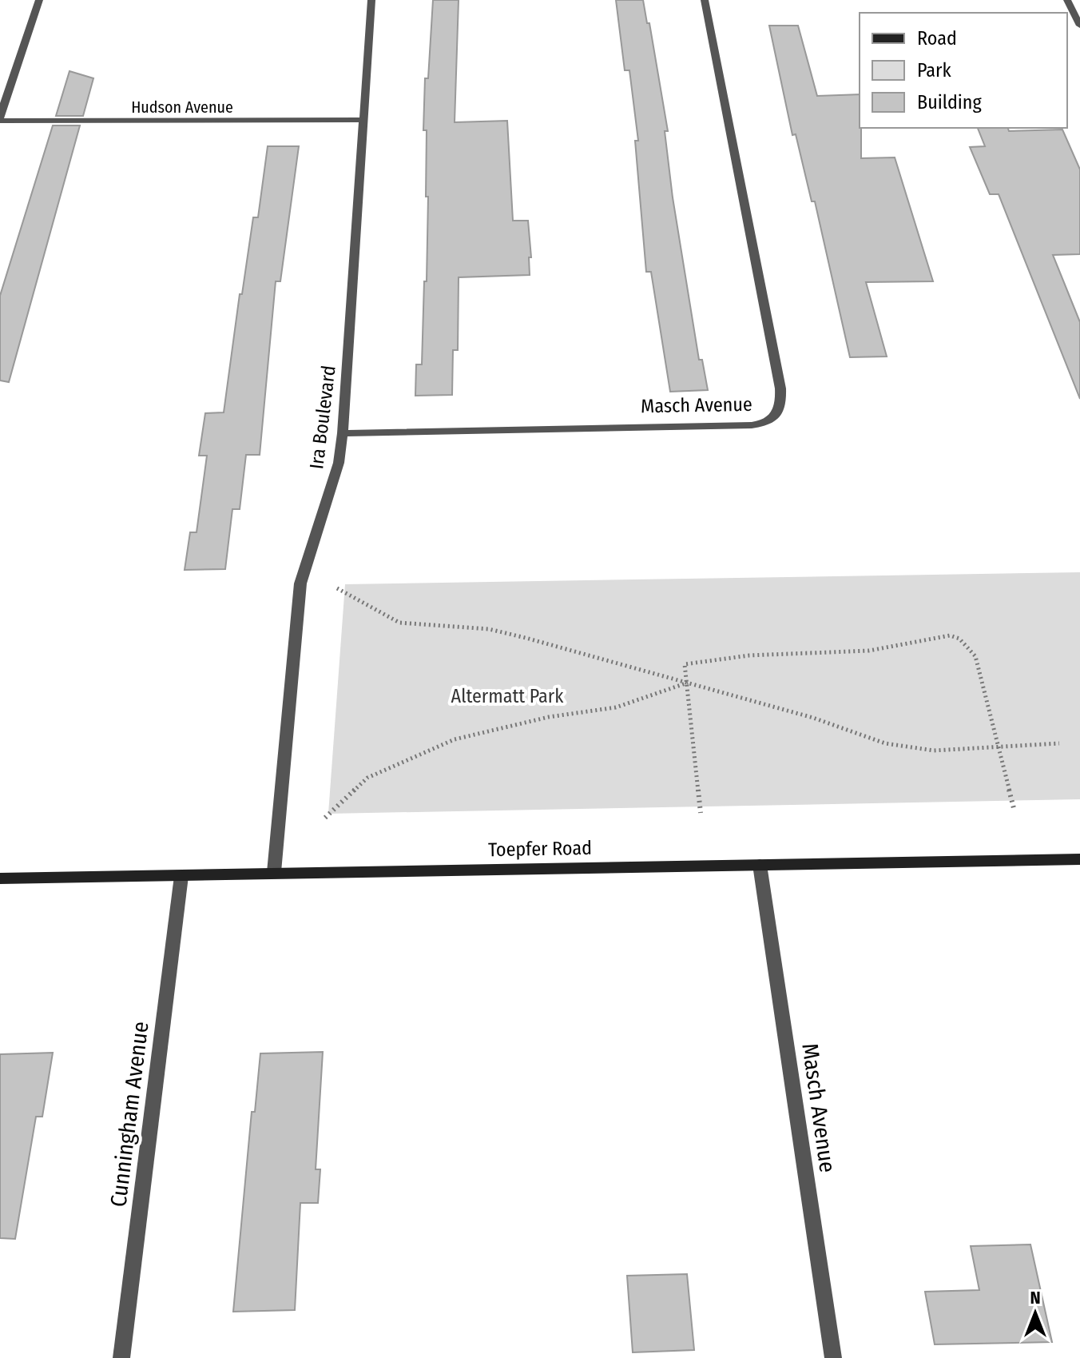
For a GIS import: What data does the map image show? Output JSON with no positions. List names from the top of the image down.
{
  "streets": {
    "street": [
      "Hudson Avenue",
      "Masch Avenue",
      "Ira Boulevard",
      "Toepfer Road",
      "Cunningham Avenue"
    ]
  },
  "crossings": [
    ["Hudson Avenue", "Ira Boulevard"],
    ["Masch Avenue", "Ira Boulevard"],
    ["Masch Avenue", "Toepfer Road"],
    ["Ira Boulevard", "Toepfer Road"],
    ["Toepfer Road", "Cunningham Avenue"]
  ],
  "parks": ["Altermatt Park"],
  "legend": ["Road", "Park", "Building"],
  "north": "top"
}
